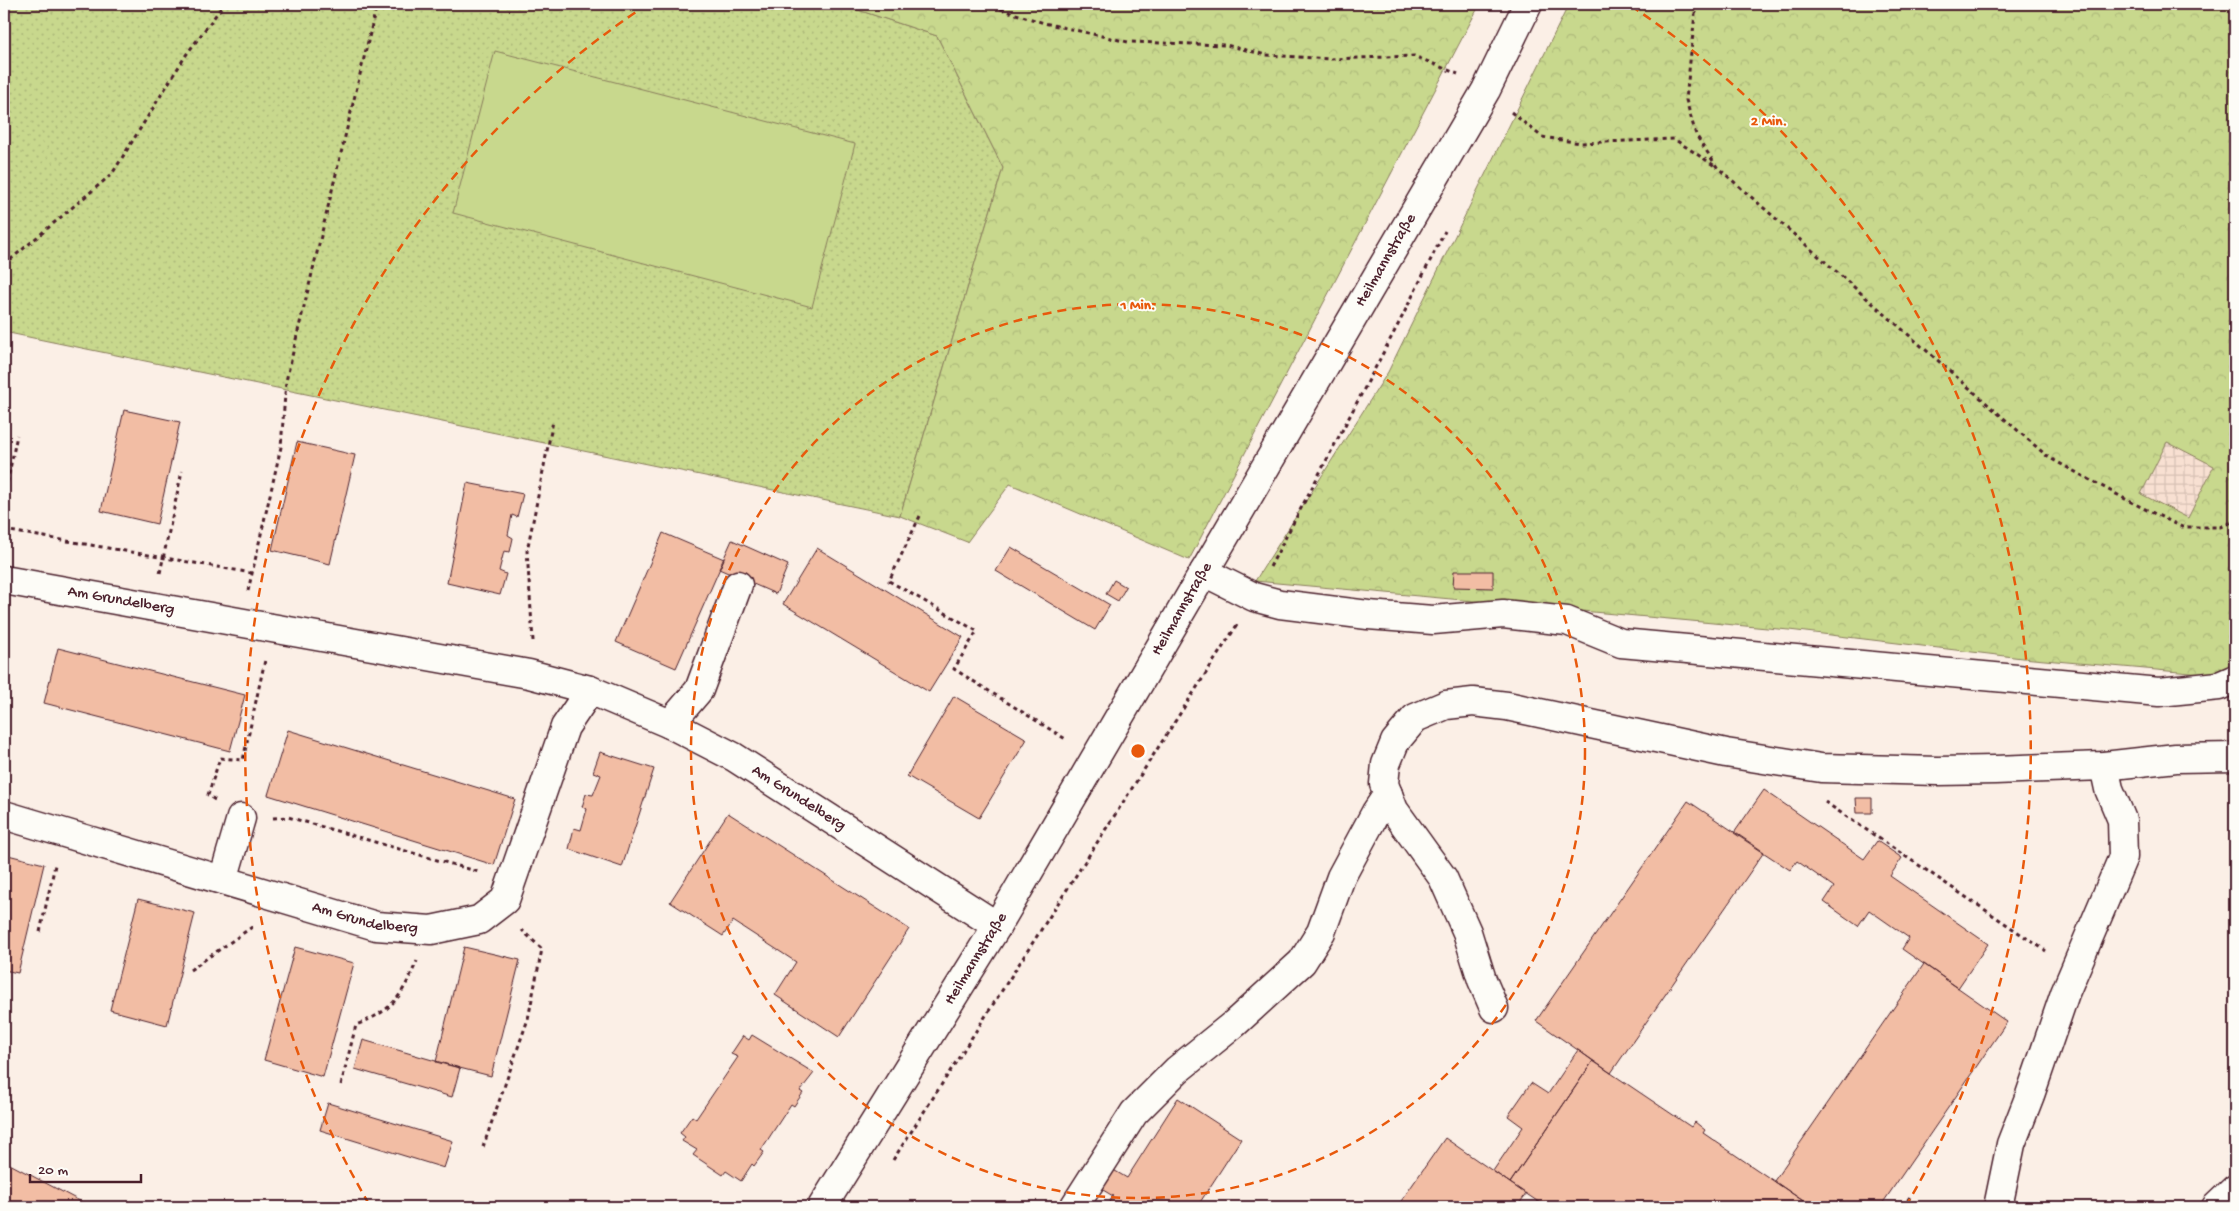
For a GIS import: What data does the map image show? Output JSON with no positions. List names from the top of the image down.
{
  "streets": {
    "street": ["Heilmannstraße", "Am Grundelberg"]
  },
  "crossings": [
    ["Heilmannstraße", "Am Grundelberg"]
  ],
  "scale_bar": "20 m",
  "rings": ["2 Min.", "1 Min."]
}
